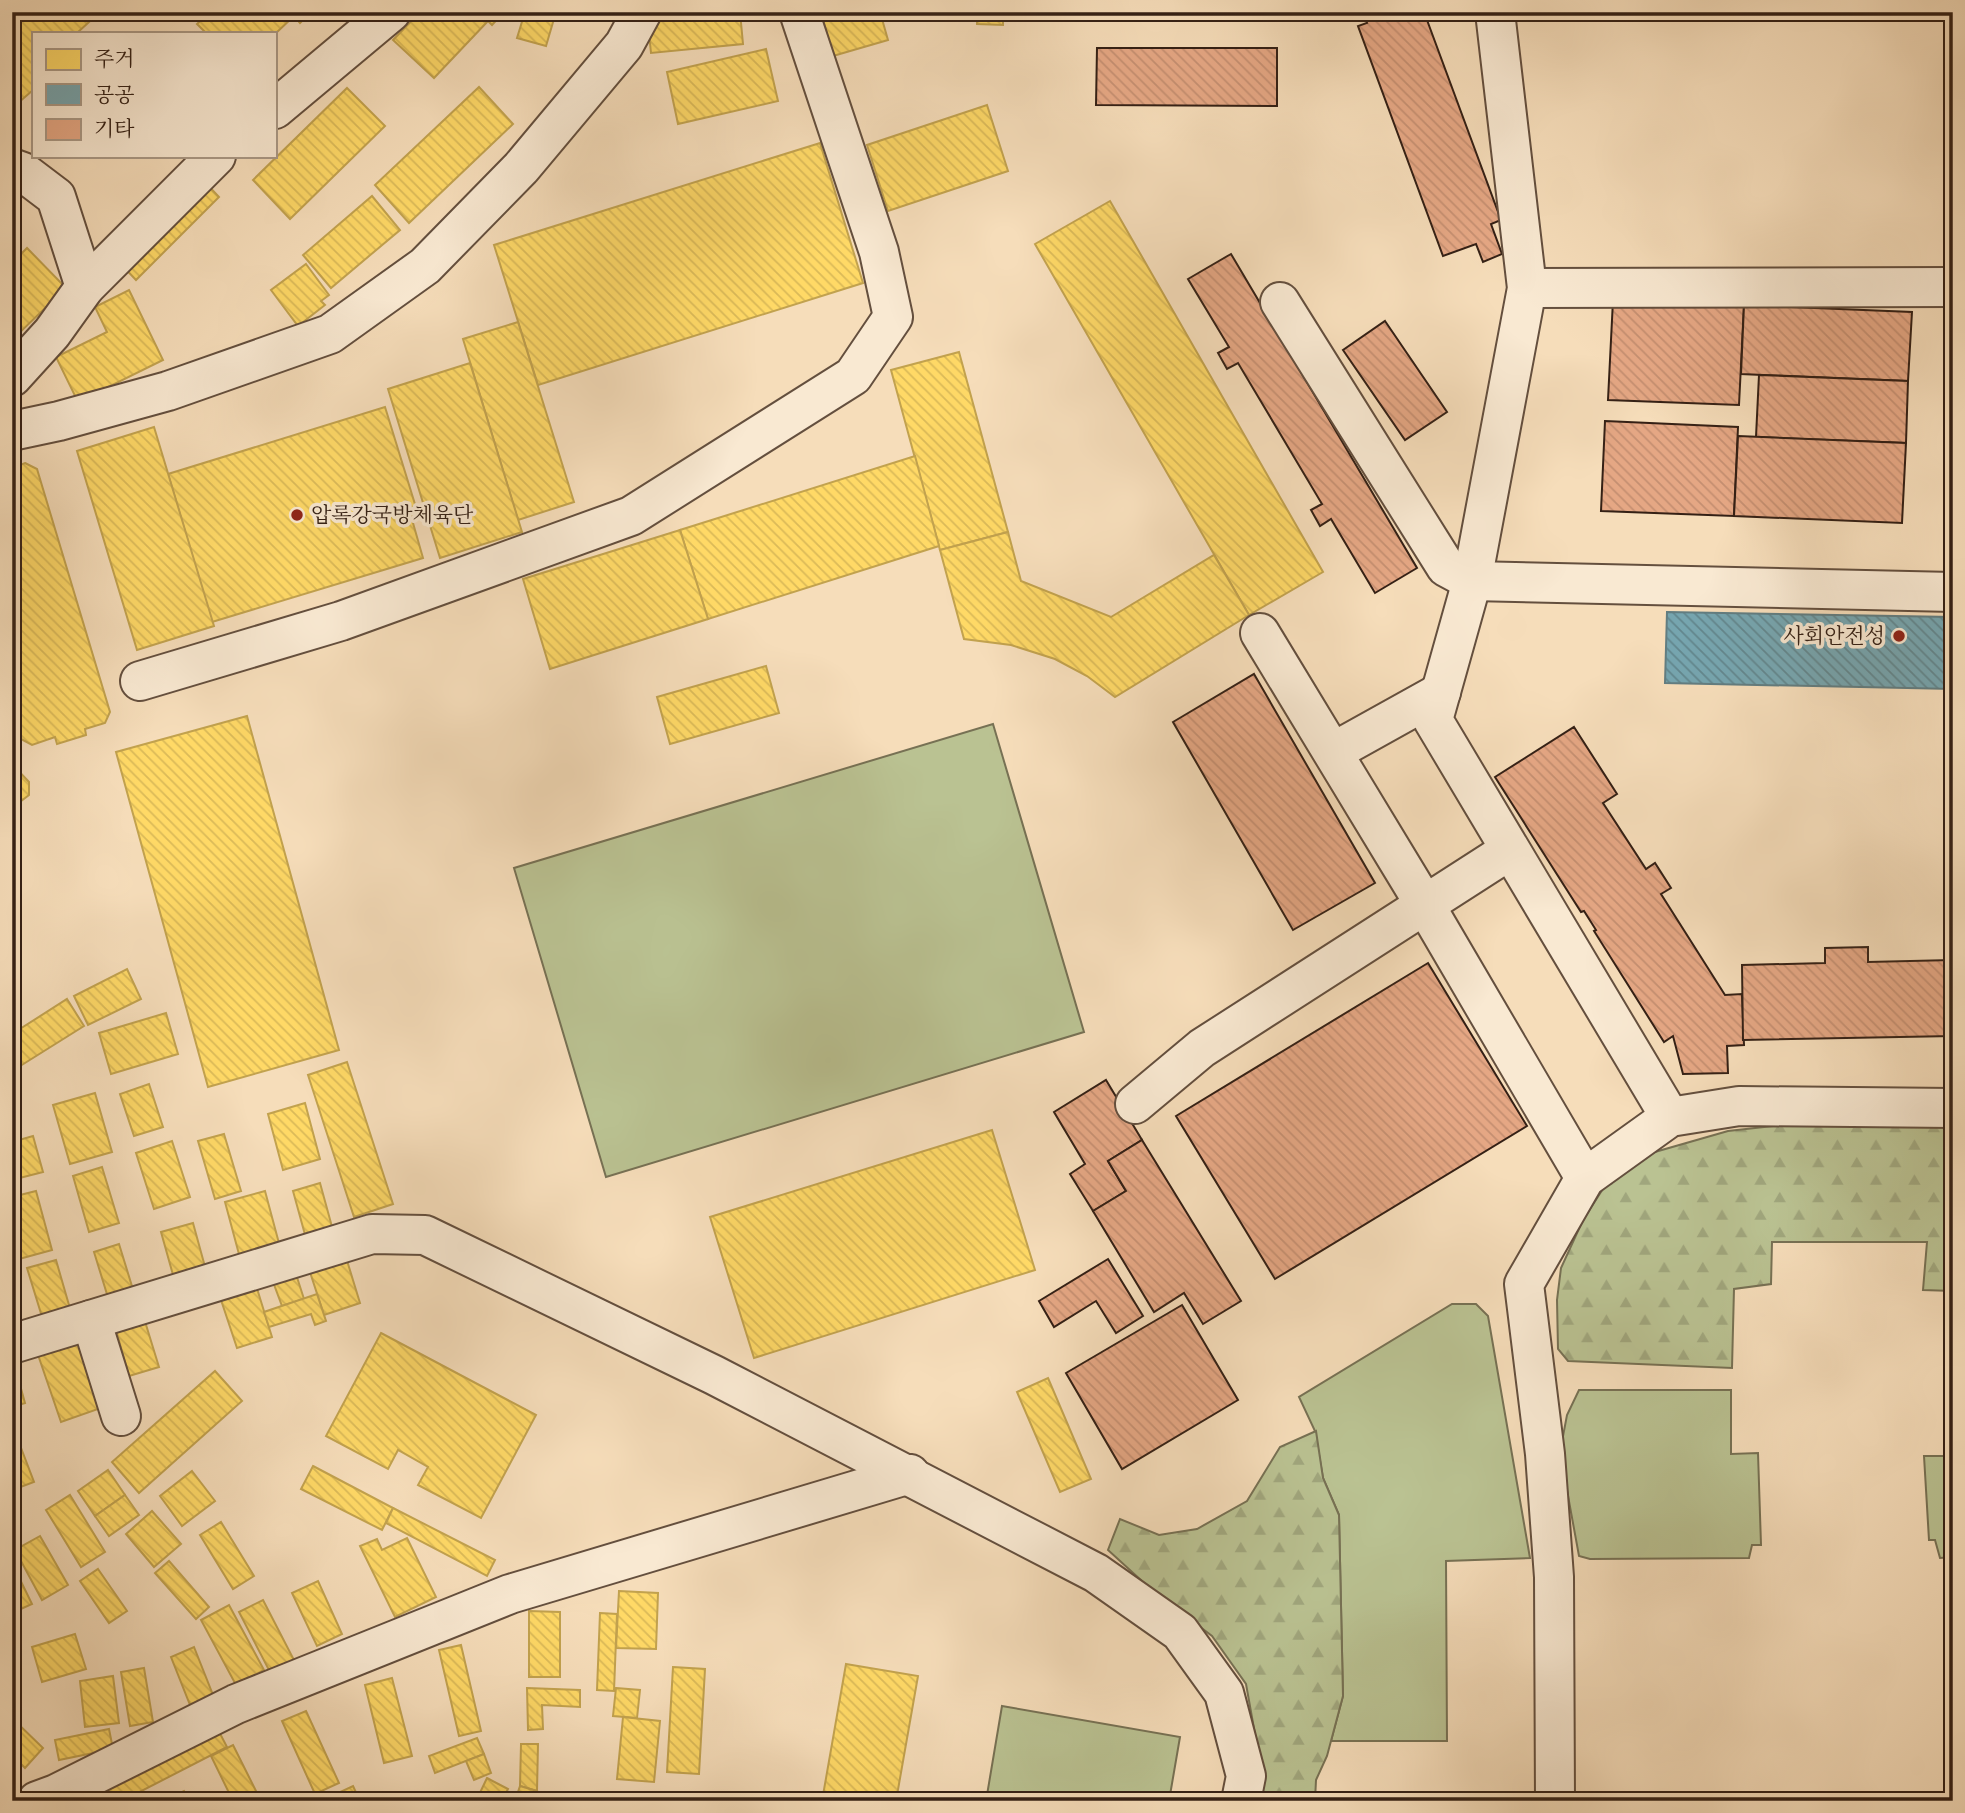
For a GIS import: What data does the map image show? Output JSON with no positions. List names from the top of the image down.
{
  "places": ["압록강국방체육단", "사회안전성"],
  "legend": ["주거", "공공", "기타"]
}
